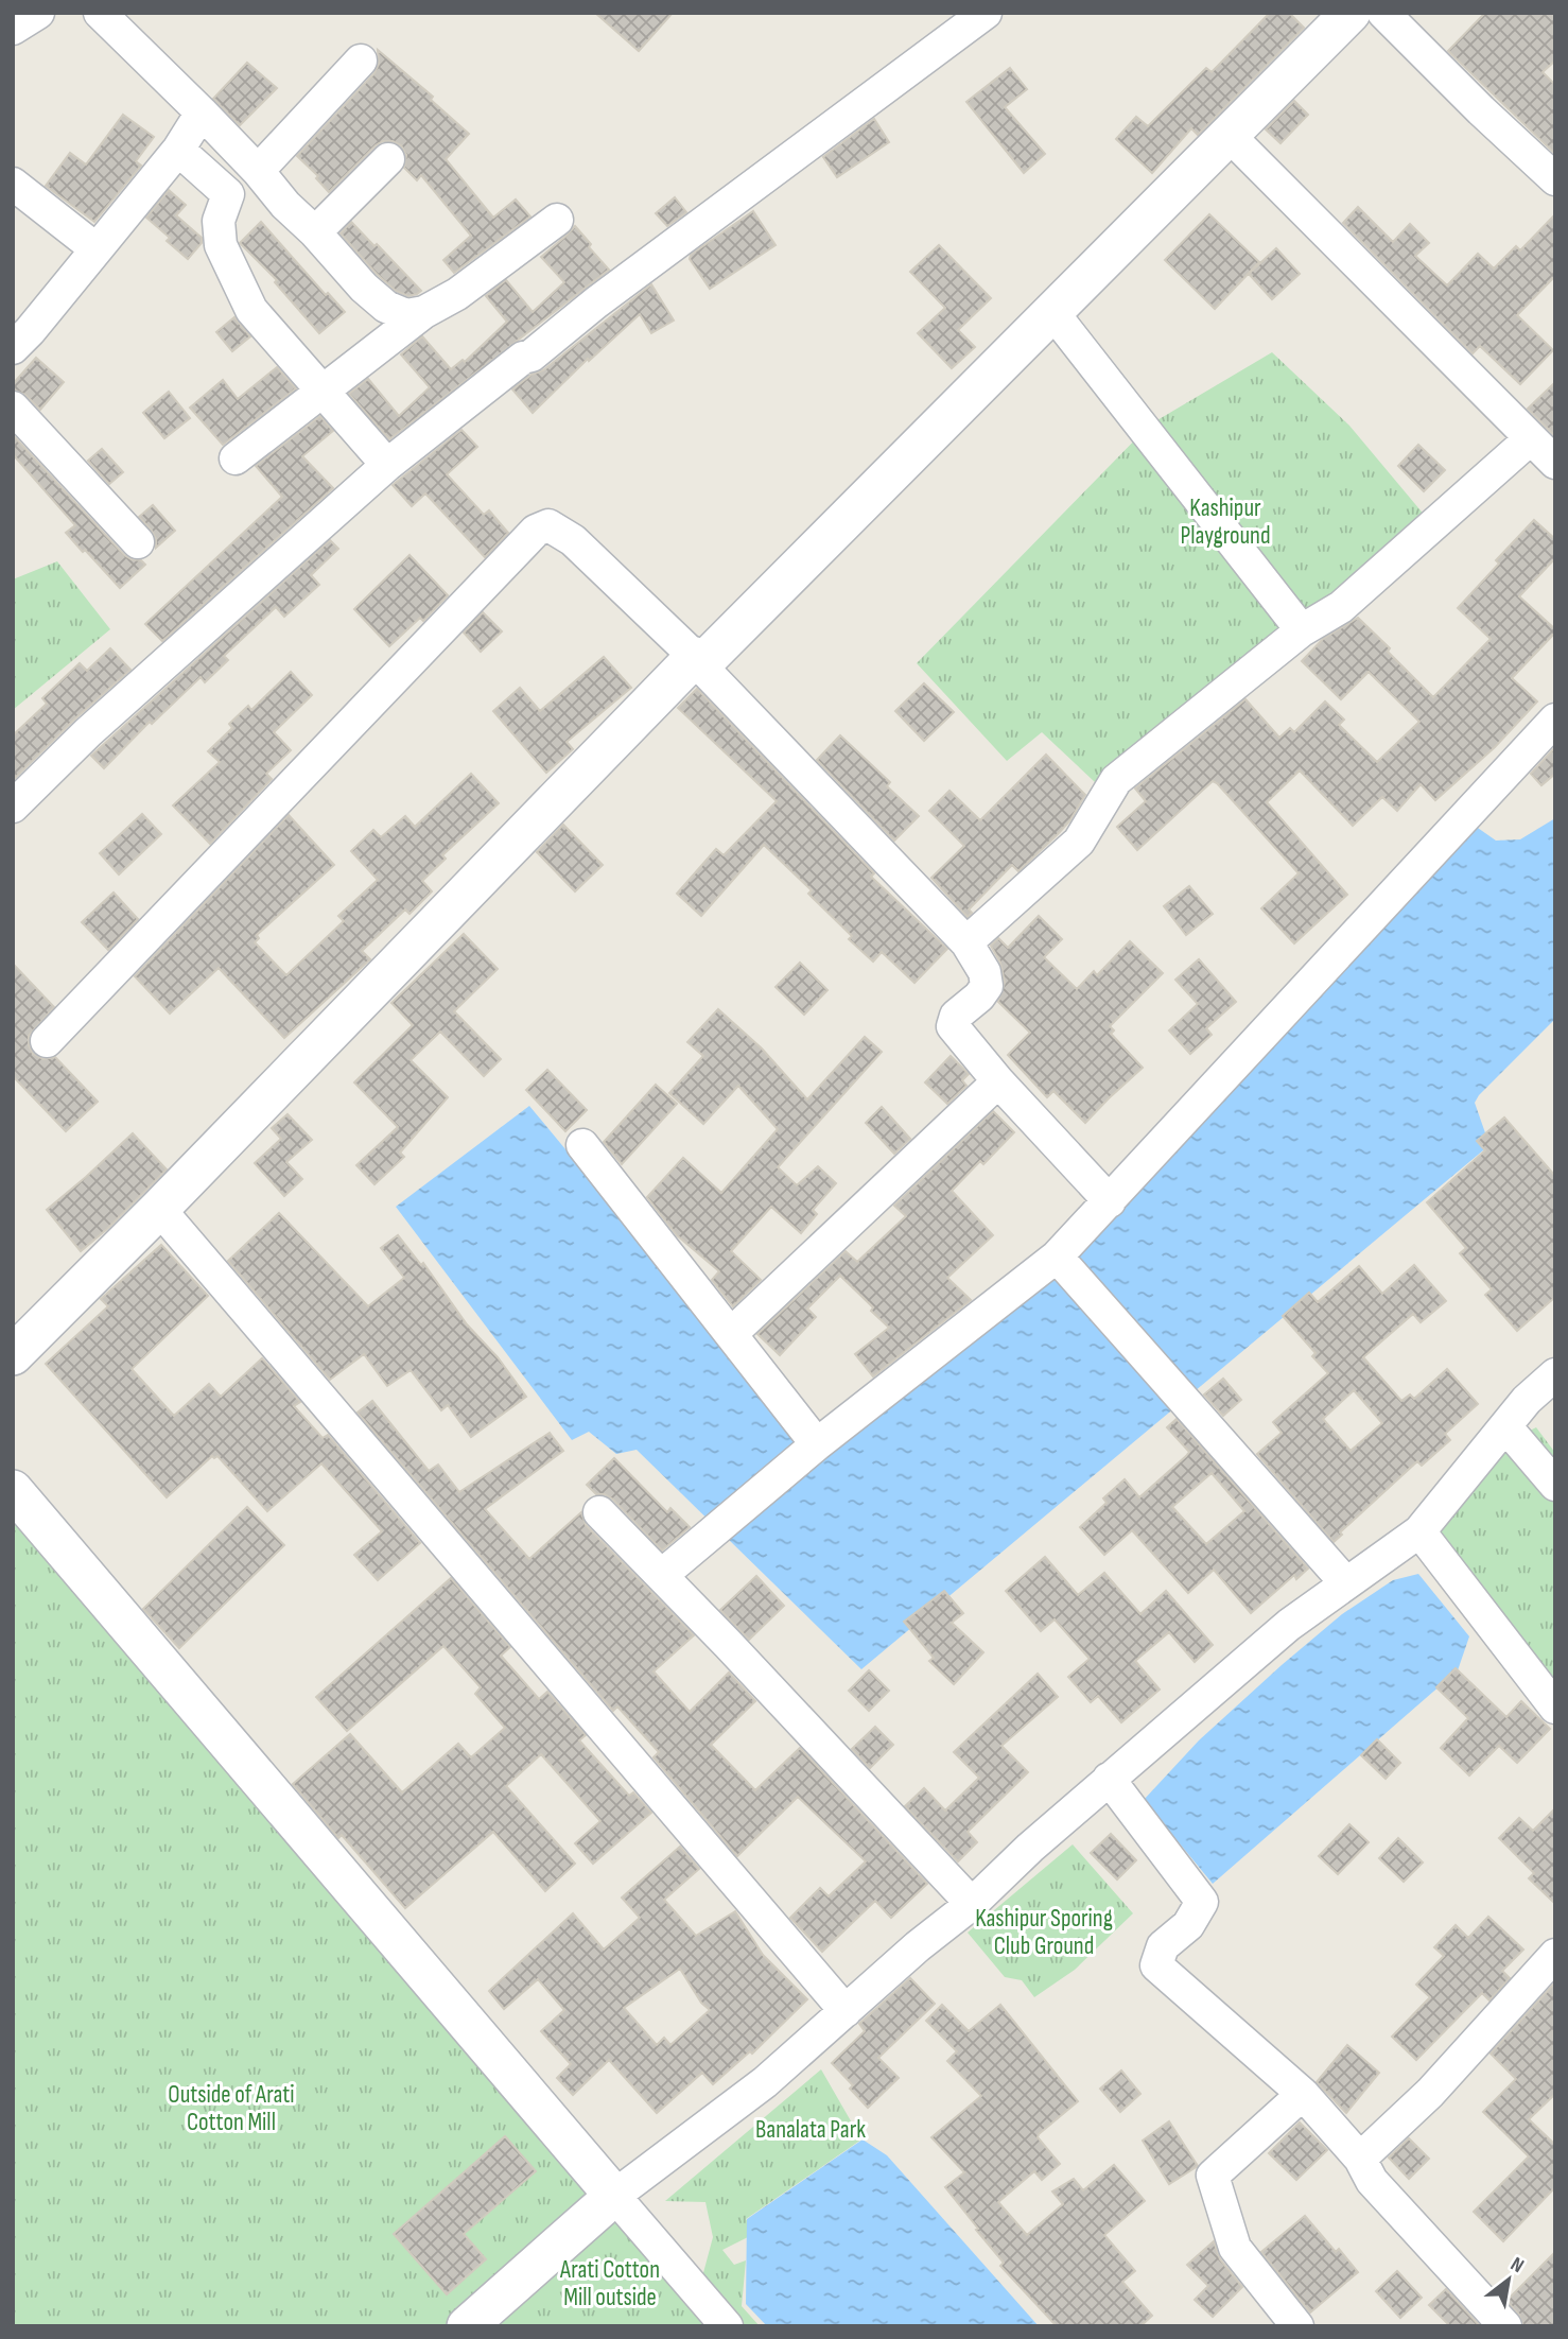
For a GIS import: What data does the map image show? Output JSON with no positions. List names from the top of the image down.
{
  "parks": [
    "Kashipur Playground",
    "Kashipur Sporing Club Ground",
    "Outside of Arati Cotton Mill",
    "Banalata Park",
    "Arati Cotton Mill outside"
  ],
  "north": "top right"
}
